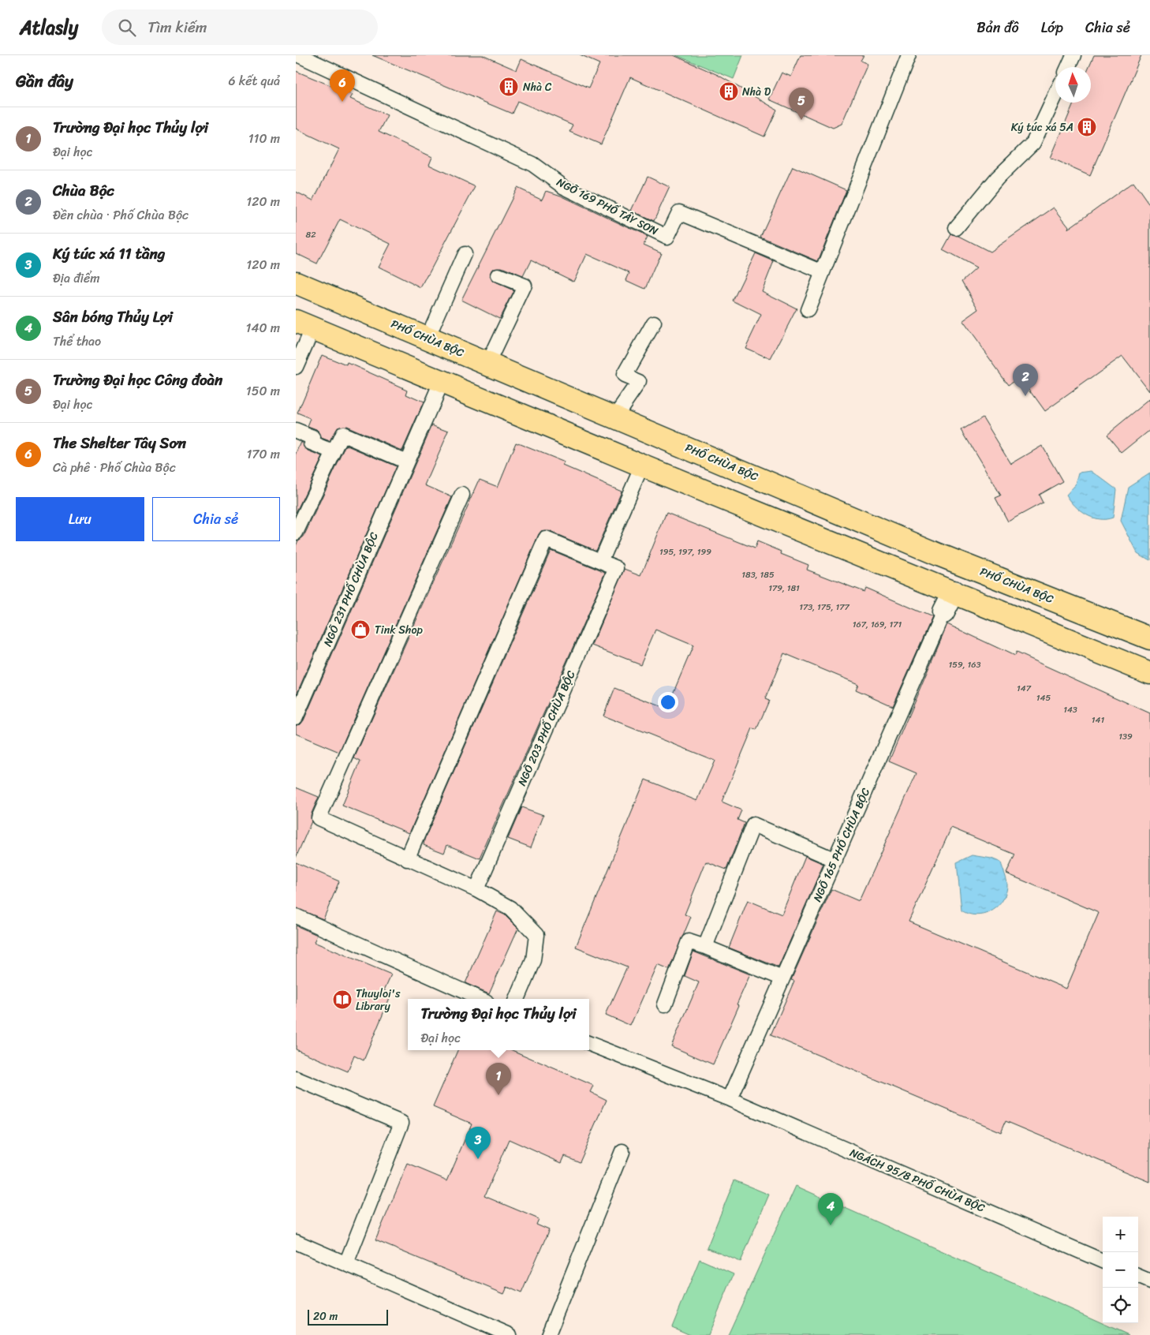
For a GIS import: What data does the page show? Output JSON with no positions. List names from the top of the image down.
{
  "streets": {
    "main road": ["PHỐ CHÙA BỘC"],
    "street": ["NGÕ 165 PHỐ CHÙA BỘC"],
    "lane": [
      "NGÕ 169 PHỐ TÂY SƠN",
      "NGÕ 231 PHỐ CHÙA BỘC",
      "NGÕ 203 PHỐ CHÙA BỘC",
      "NGÁCH 95/8 PHỐ CHÙA BỘC"
    ]
  },
  "crossings": [
    ["NGÕ 165 PHỐ CHÙA BỘC", "NGÁCH 95/8 PHỐ CHÙA BỘC"]
  ],
  "places": {
    "building": ["Nhà C", "Nhà D", "Ký túc xá 5A"],
    "shop": ["Tink Shop"],
    "library": ["Thuyloi's Library"]
  },
  "house_numbers": [
    "82",
    "195, 197, 199",
    "183, 185",
    "179, 181",
    "173, 175, 177",
    "167, 169, 171",
    "159, 163",
    "147",
    "145",
    "143",
    "141",
    "139"
  ],
  "scale_bar": "20 m",
  "north": "top",
  "page": {
    "header": "Atlasly",
    "search": "Tìm kiếm",
    "nav": ["Bản đồ", "Lớp", "Chia sẻ"],
    "heading": ["Gần đây", "6 kết quả"],
    "pins": [
      "6",
      "5",
      "2",
      "1",
      "3",
      "4"
    ],
    "list": [
      {
        "mark": "1",
        "name": "Trường Đại học Thủy lợi",
        "note": "Đại học",
        "value": "110 m"
      },
      {
        "mark": "2",
        "name": "Chùa Bộc",
        "note": "Đền chùa · Phố Chùa Bộc",
        "value": "120 m"
      },
      {
        "mark": "3",
        "name": "Ký túc xá 11 tầng",
        "note": "Địa điểm",
        "value": "120 m"
      },
      {
        "mark": "4",
        "name": "Sân bóng Thủy Lợi",
        "note": "Thể thao",
        "value": "140 m"
      },
      {
        "mark": "5",
        "name": "Trường Đại học Công đoàn",
        "note": "Đại học",
        "value": "150 m"
      },
      {
        "mark": "6",
        "name": "The Shelter Tây Sơn",
        "note": "Cà phê · Phố Chùa Bộc",
        "value": "170 m"
      }
    ],
    "buttons": ["Lưu", "Chia sẻ"],
    "popup": ["Trường Đại học Thủy lợi", "Đại học"],
    "map_buttons": ["+", "−"],
    "scale": "20 m"
  }
}
